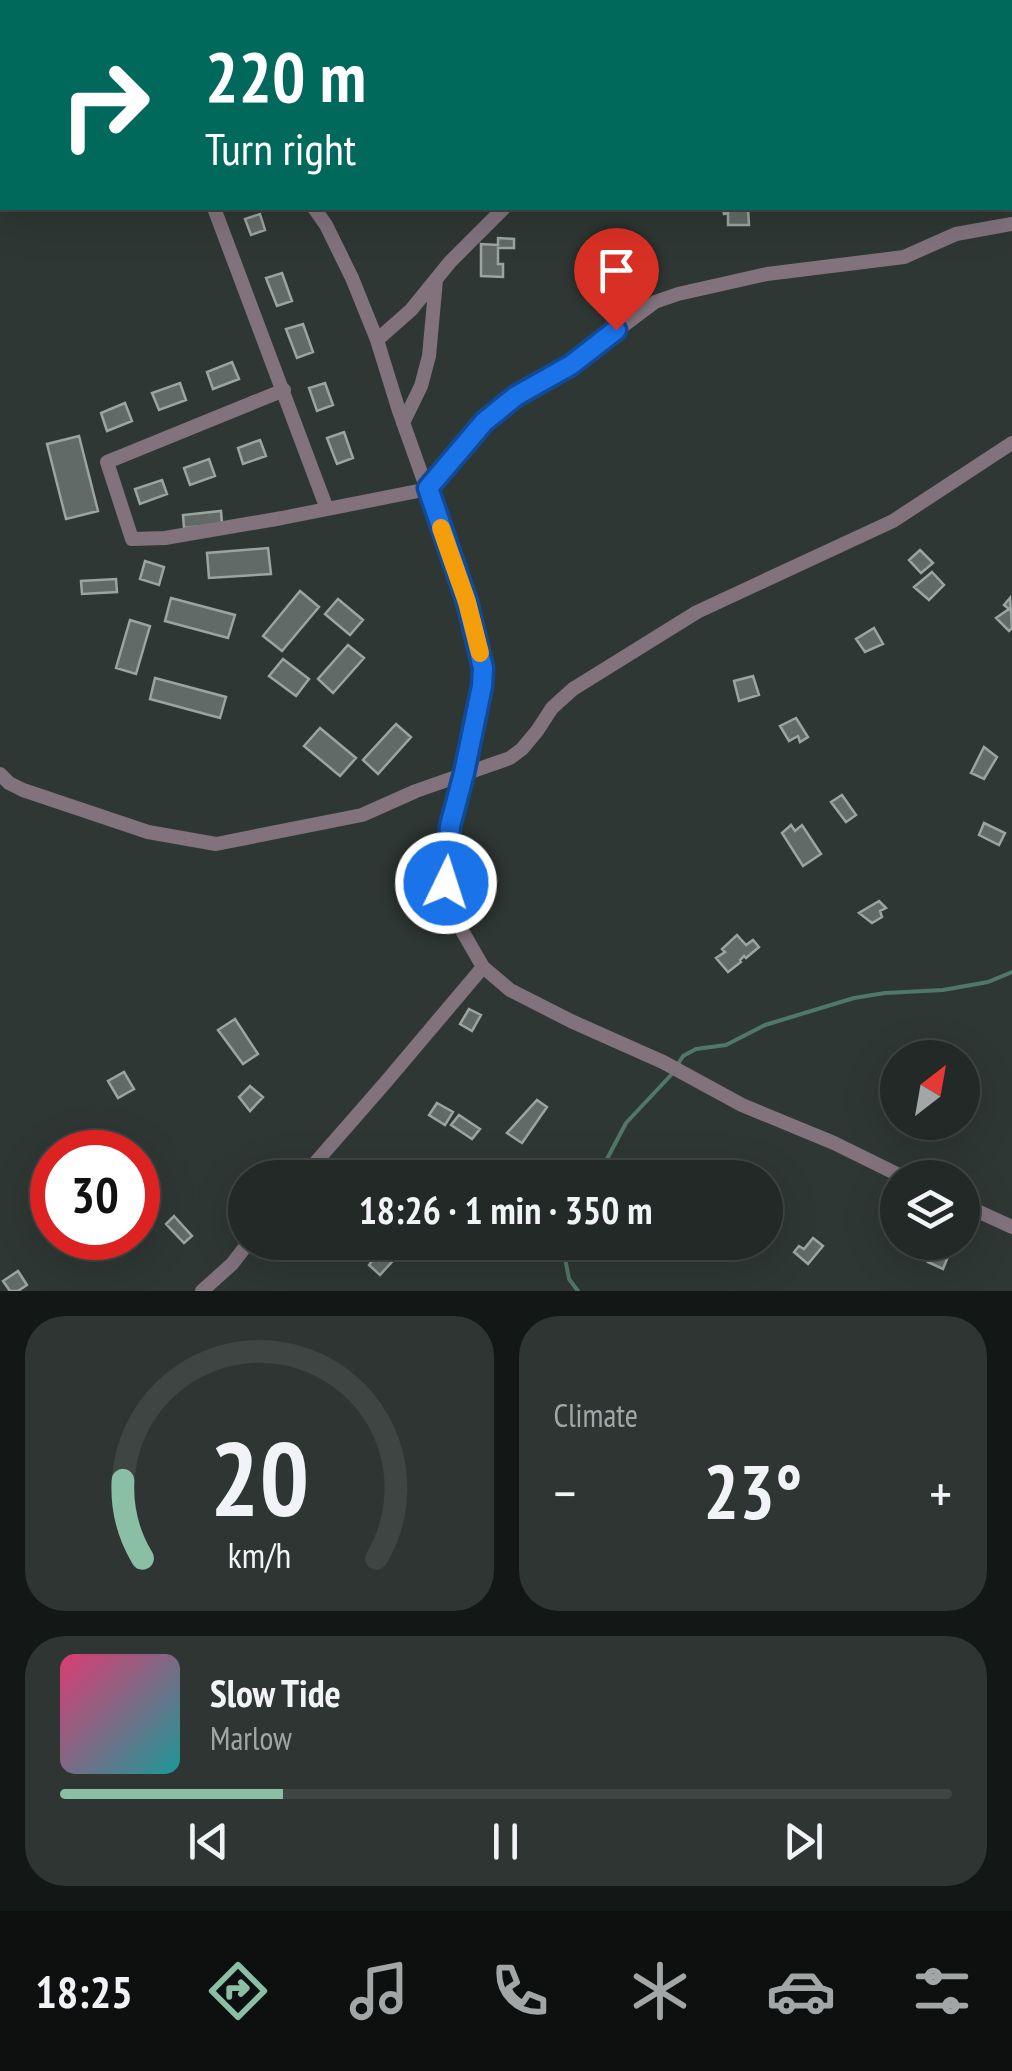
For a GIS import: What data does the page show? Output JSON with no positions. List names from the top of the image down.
{
  "north": "top right",
  "page": {
    "turn": ["220 m", "Turn right"],
    "limit": "30",
    "trip": "18:26 · 1 min · 350 m",
    "tile": "Climate",
    "heat": ["−", "23°", "+"],
    "song": ["Slow Tide", "Marlow"],
    "tabs": "18:25",
    "gauge": ["20", "km/h"]
  }
}
